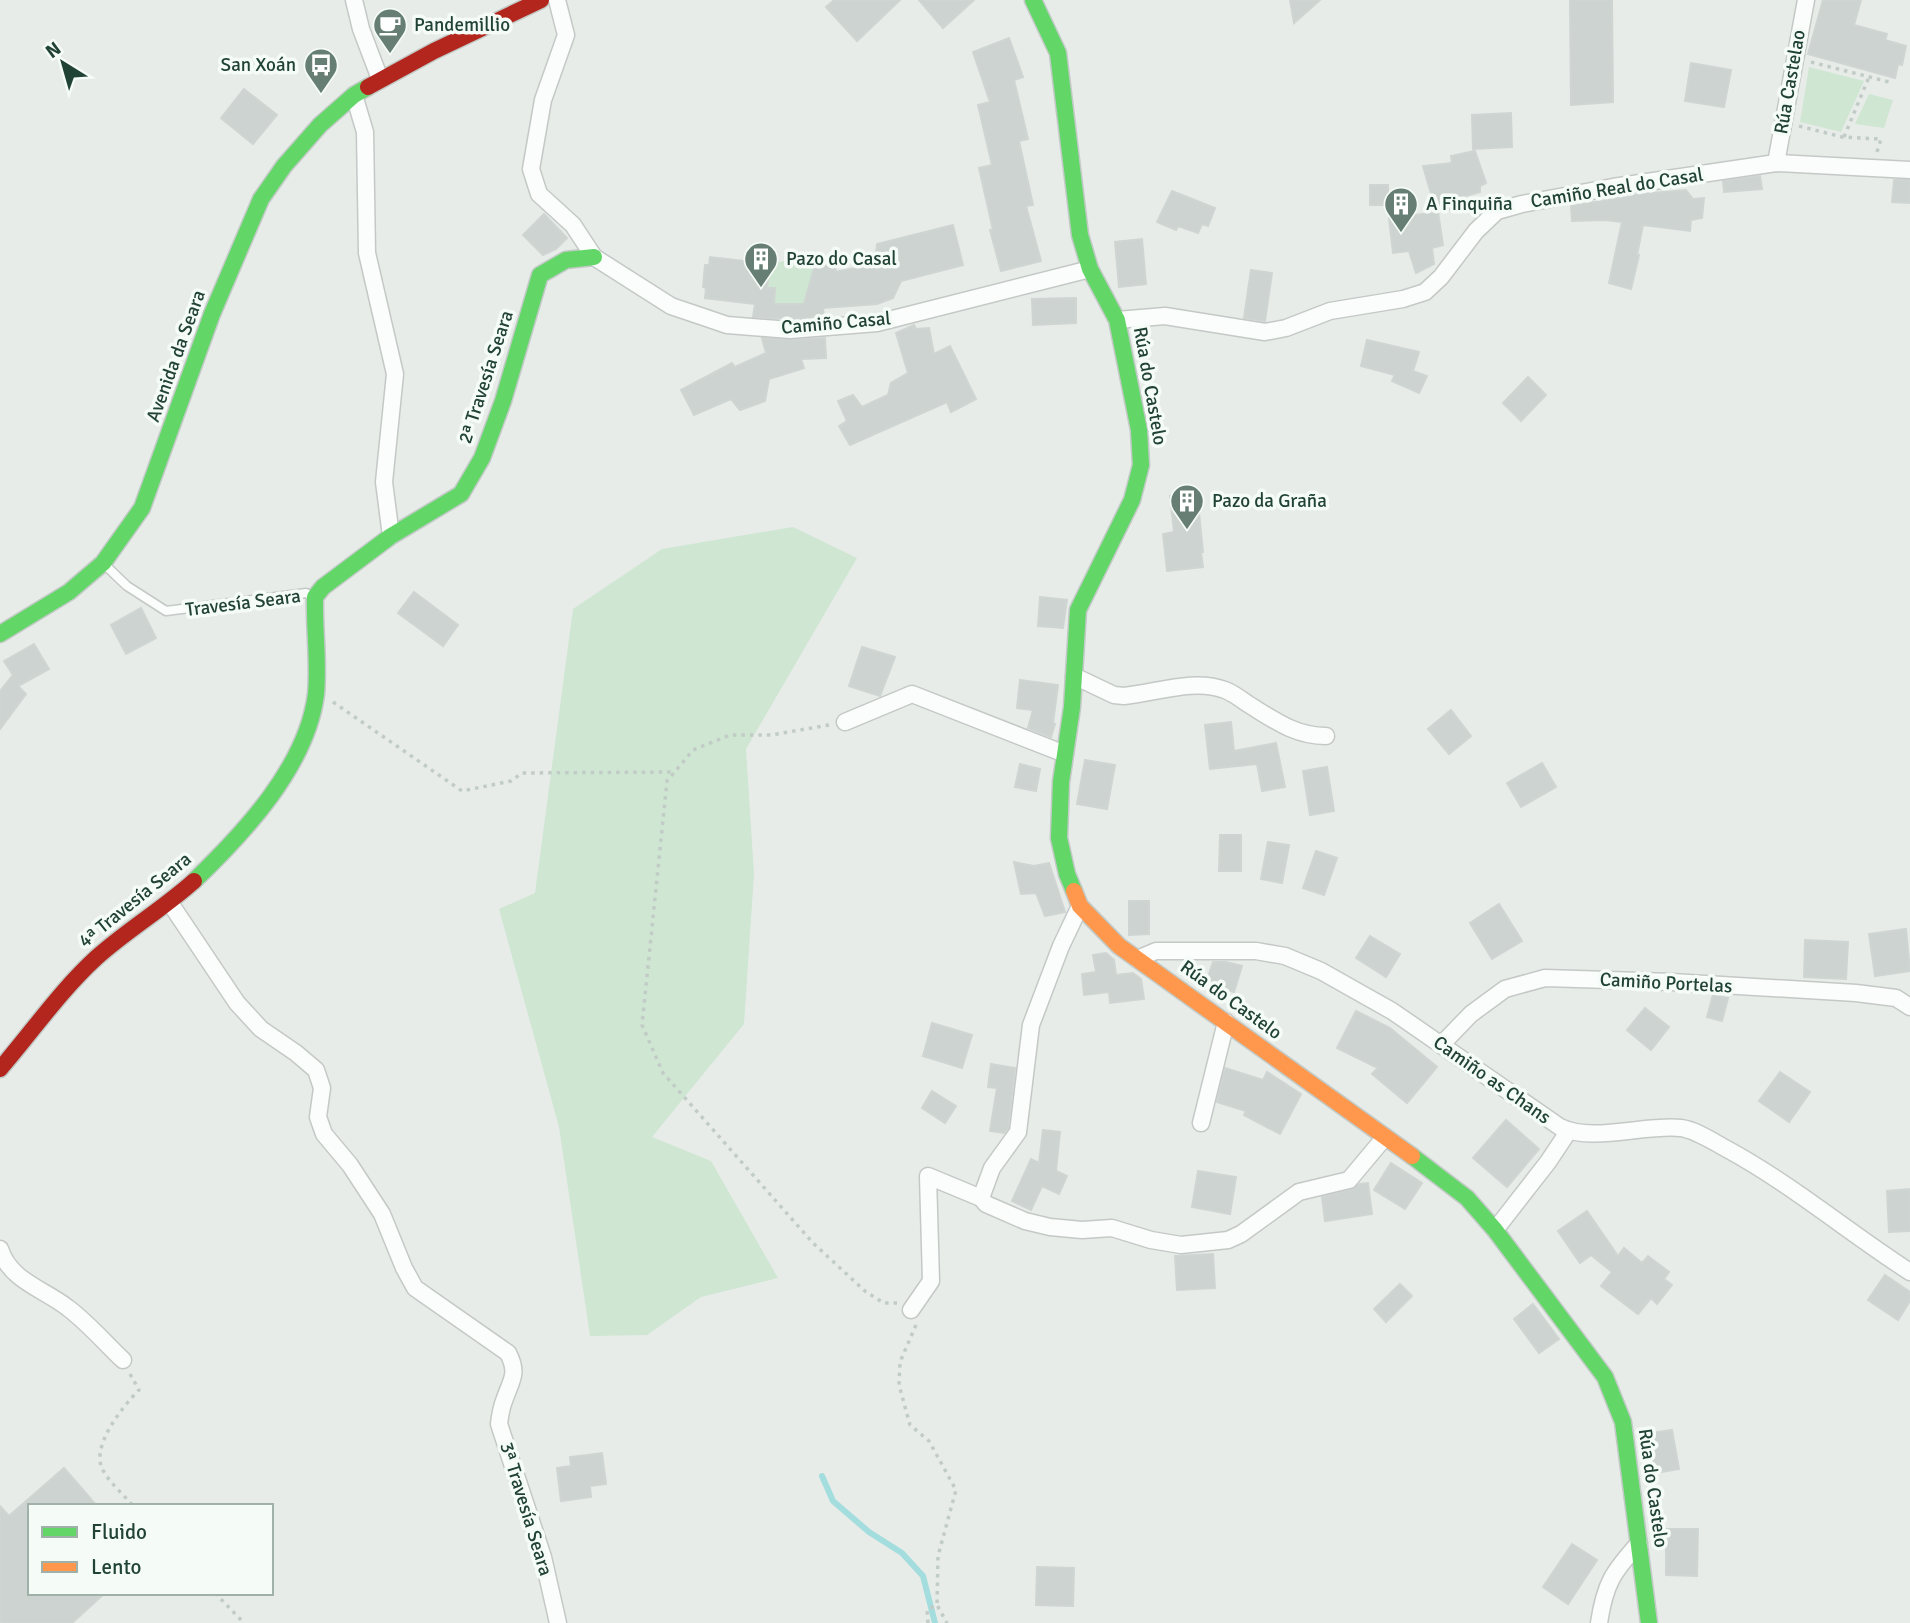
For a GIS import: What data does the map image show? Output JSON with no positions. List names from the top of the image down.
{
  "streets": {
    "street": [
      "Rúa Castelao",
      "Camiño Real do Casal",
      "Camiño Casal",
      "Avenida da Seara",
      "2ª Travesía Seara",
      "Rúa do Castelo",
      "4ª Travesía Seara",
      "Camiño Portelas",
      "Camiño as Chans",
      "3ª Travesía Seara"
    ],
    "lane": ["Travesía Seara"]
  },
  "crossings": [
    ["Rúa Castelao", "Camiño Real do Casal"],
    ["Camiño Real do Casal", "Rúa do Castelo"],
    ["Camiño Casal", "2ª Travesía Seara"],
    ["Camiño Casal", "Rúa do Castelo"],
    ["Avenida da Seara", "Travesía Seara"],
    ["2ª Travesía Seara", "Travesía Seara"],
    ["2ª Travesía Seara", "4ª Travesía Seara"],
    ["Rúa do Castelo", "Camiño as Chans"],
    ["Travesía Seara", "4ª Travesía Seara"],
    ["4ª Travesía Seara", "3ª Travesía Seara"],
    ["Camiño Portelas", "Camiño as Chans"]
  ],
  "places": {
    "cafe": ["Pandemillio"],
    "bus stop": ["San Xoán"],
    "building": ["A Finquiña", "Pazo do Casal", "Pazo da Graña"]
  },
  "legend": ["Fluido", "Lento"],
  "north": "top left"
}
